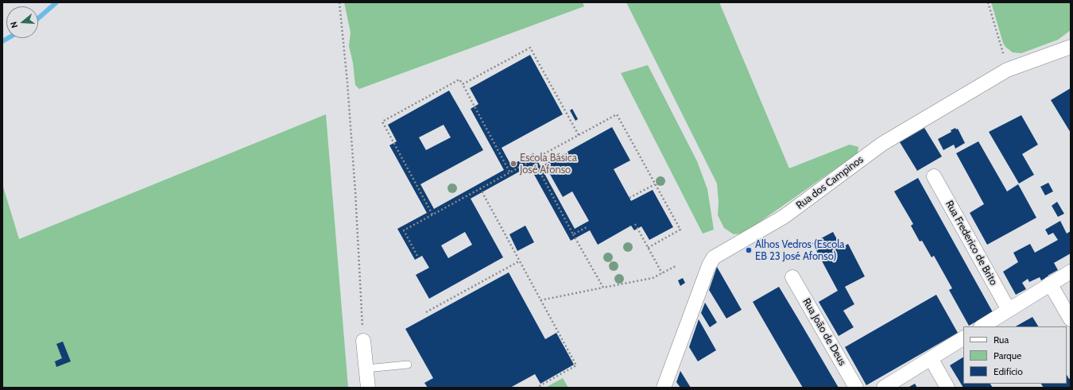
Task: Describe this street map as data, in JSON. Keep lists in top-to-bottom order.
{
  "streets": {
    "street": ["Rua dos Campinos", "Rua Frederico de Brito", "Rua João de Deus"]
  },
  "places": ["Escola Básica José Afonso", "Alhos Vedros (Escola EB 23 José Afonso)"],
  "legend": ["Rua", "Parque", "Edifício"],
  "north": "left"
}
